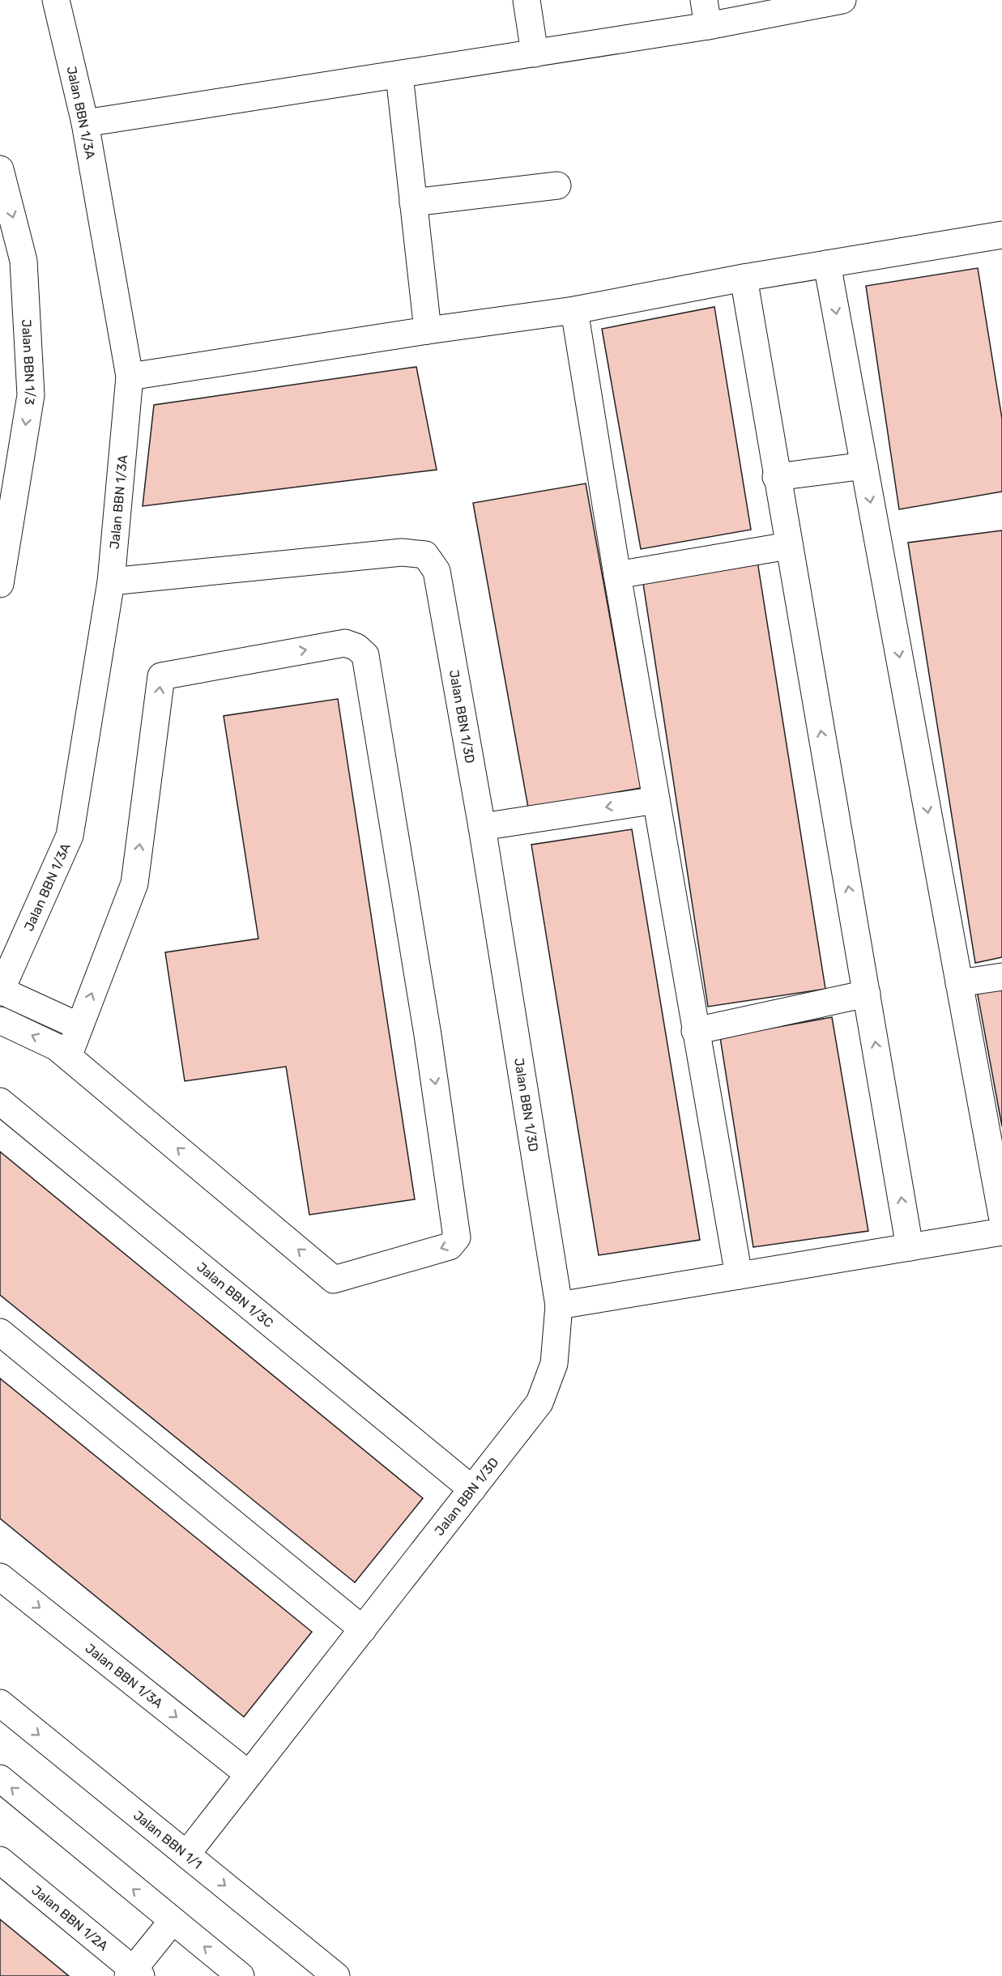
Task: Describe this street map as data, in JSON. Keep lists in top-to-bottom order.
{
  "streets": {
    "street": [
      "Jalan BBN 1/3A",
      "Jalan BBN 1/3",
      "Jalan BBN 1/3D",
      "Jalan BBN 1/3C",
      "Jalan BBN 1/1",
      "Jalan BBN 1/2A"
    ]
  },
  "crossings": [
    ["Jalan BBN 1/3A", "Jalan BBN 1/3D"],
    ["Jalan BBN 1/3D", "Jalan BBN 1/3C"],
    ["Jalan BBN 1/3D", "Jalan BBN 1/1"]
  ],
  "one_way": ["Jalan BBN 1/3"]
}
